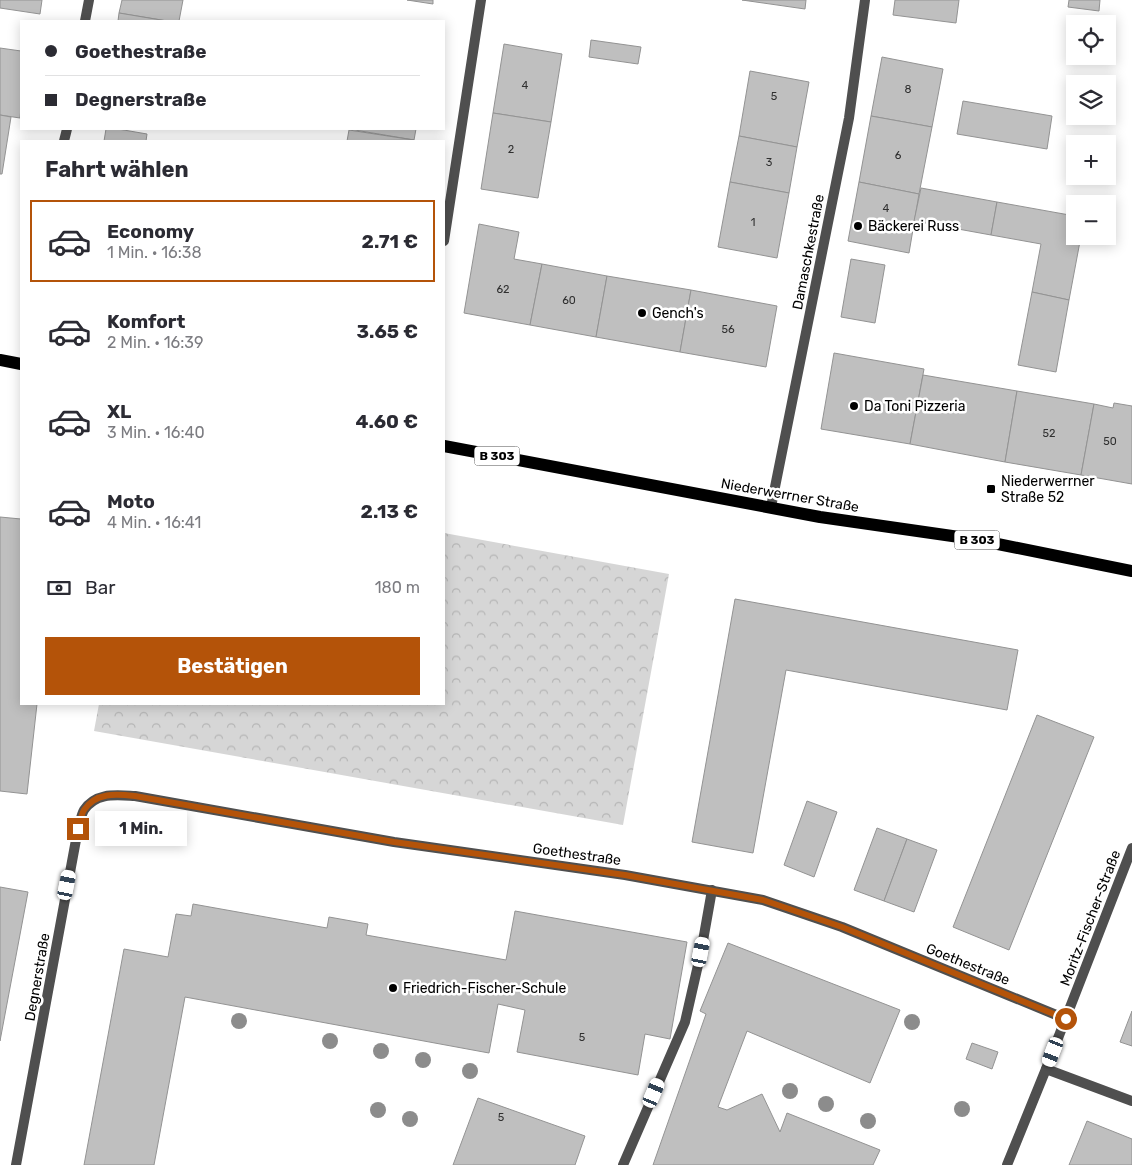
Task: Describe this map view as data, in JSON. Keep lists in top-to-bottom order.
{
  "streets": {
    "main road": ["B 303", "Niederwerrner Straße"],
    "street": [
      "Damaschkestraße",
      "Goethestraße",
      "Moritz-Fischer-Straße",
      "Degnerstraße"
    ]
  },
  "crossings": [
    ["Damaschkestraße", "Niederwerrner Straße"],
    ["Goethestraße", "Moritz-Fischer-Straße"],
    ["Goethestraße", "Degnerstraße"]
  ],
  "places": {
    "other": [
      "Bäckerei Russ",
      "Gench's",
      "Da Toni Pizzeria",
      "Friedrich-Fischer-Schule"
    ],
    "transit": ["Niederwerrner Straße 52"]
  },
  "house_numbers": [
    "4",
    "8",
    "5",
    "2",
    "6",
    "3",
    "4",
    "1",
    "62",
    "60",
    "56",
    "52",
    "50",
    "5",
    "5"
  ],
  "page": {
    "map_buttons": ["+", "−"],
    "banner": ["Goethestraße", "Degnerstraße"],
    "heading": "Fahrt wählen",
    "list": [
      {
        "name": "Economy",
        "note": "1 Min. · 16:38",
        "value": "2.71 €"
      },
      {
        "name": "Komfort",
        "note": "2 Min. · 16:39",
        "value": "3.65 €"
      },
      {
        "name": "XL",
        "note": "3 Min. · 16:40",
        "value": "4.60 €"
      },
      {
        "name": "Moto",
        "note": "4 Min. · 16:41",
        "value": "2.13 €"
      }
    ],
    "pay": ["Bar", "180 m"],
    "buttons": "Bestätigen",
    "bubble": "1 Min."
  }
}
